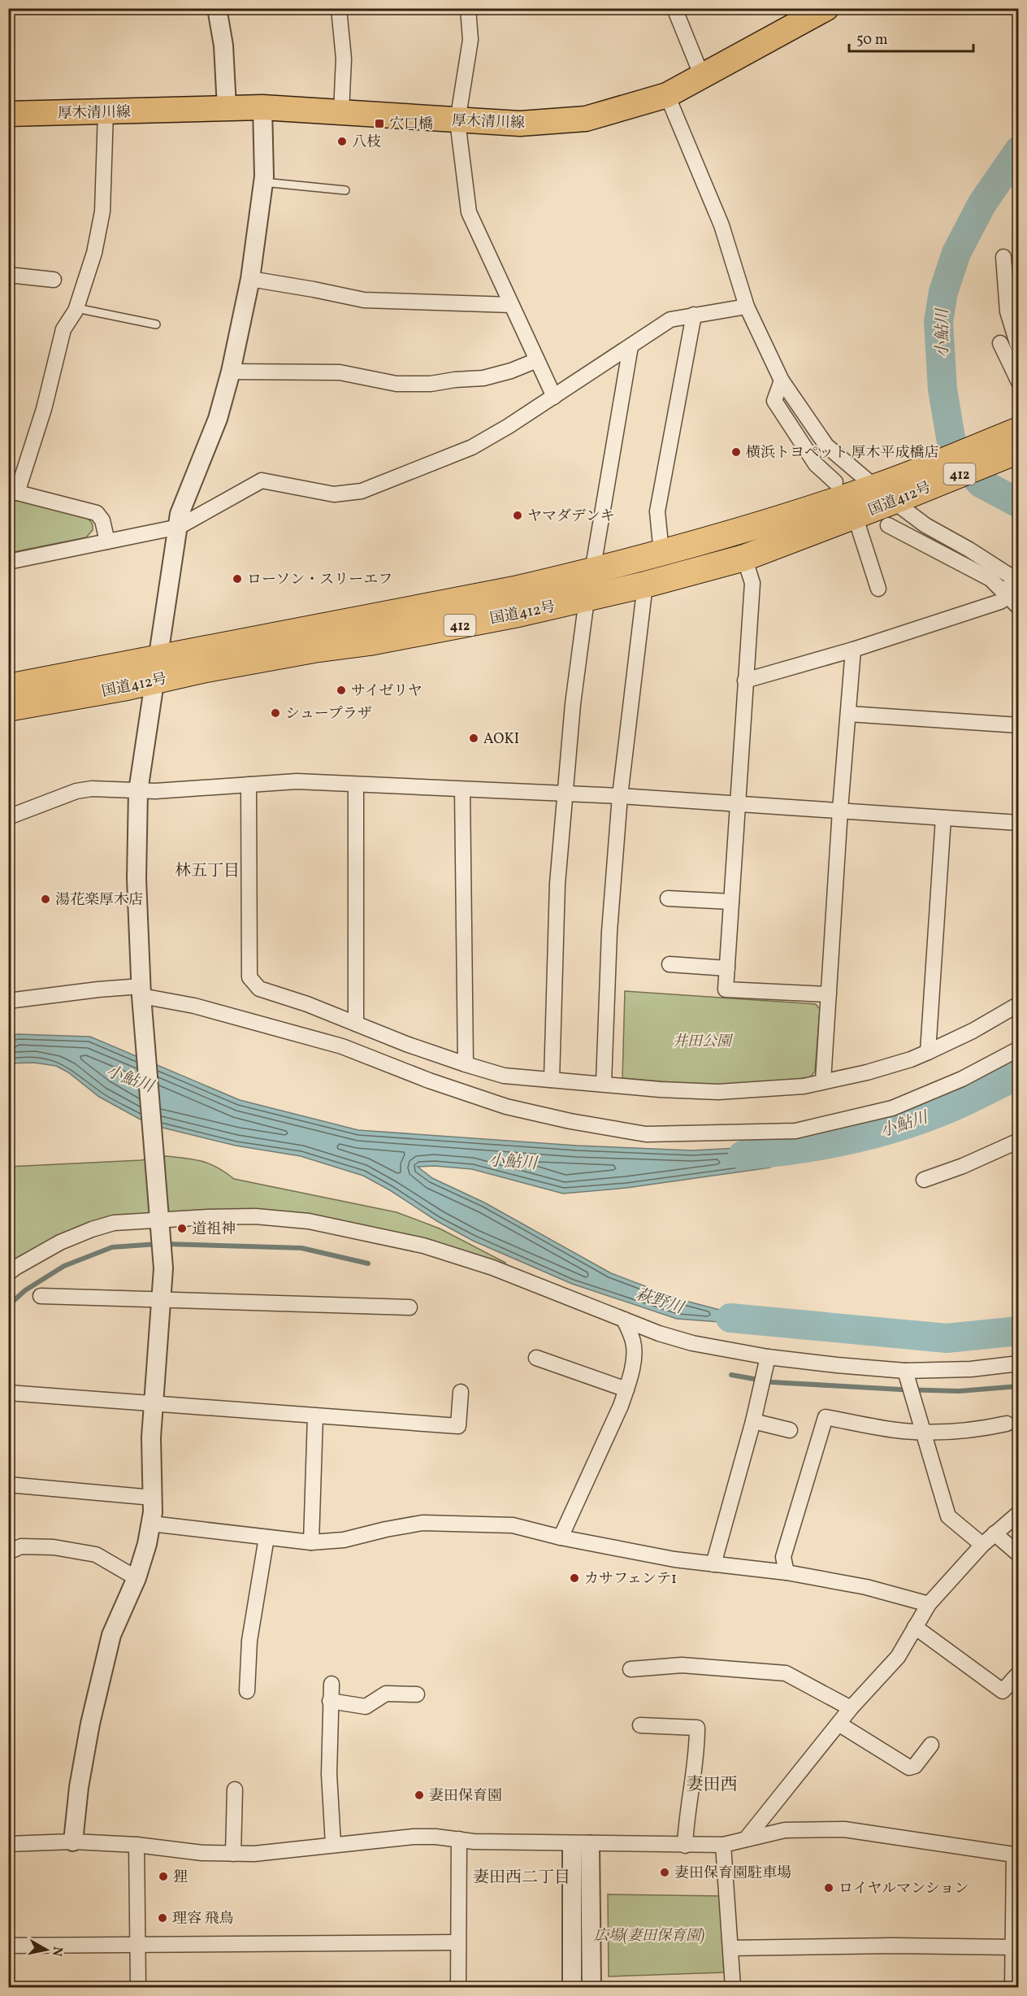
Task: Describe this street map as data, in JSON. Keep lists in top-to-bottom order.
{
  "streets": {
    "highway": ["412", "国道412号"],
    "main road": ["厚木清川線"]
  },
  "districts": ["林五丁目", "妻田西", "妻田西二丁目"],
  "water": ["小鮎川", "萩野川"],
  "parks": ["井田公園", "広場(妻田保育園)"],
  "places": {
    "transit": ["穴口橋"],
    "other": [
      "八枝",
      "横浜トヨペット 厚木平成橋店",
      "ヤマダデンキ",
      "ローソン・スリーエフ",
      "サイゼリヤ",
      "シュープラザ",
      "AOKI",
      "湯花楽厚木店",
      "道祖神",
      "カサフェンテ1",
      "妻田保育園",
      "妻田保育園駐車場",
      "狸",
      "ロイヤルマンション",
      "理容 飛鳥"
    ]
  },
  "scale_bar": "50 m",
  "north": "right"
}
